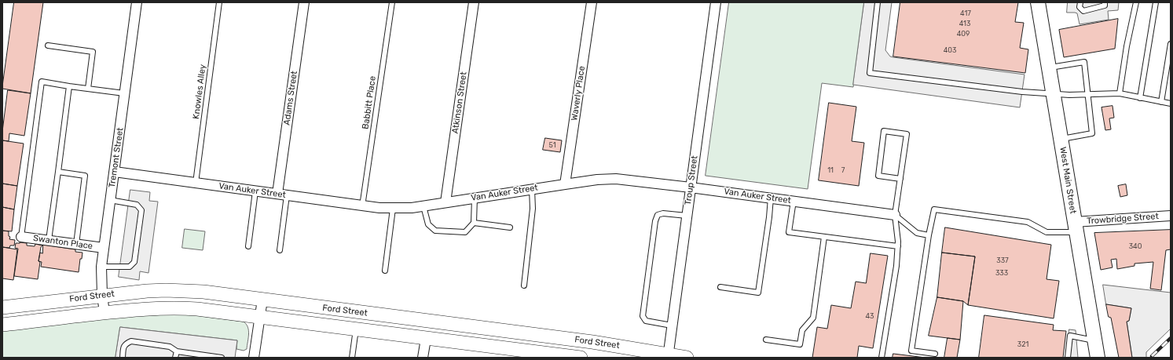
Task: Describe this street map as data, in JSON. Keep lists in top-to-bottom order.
{
  "streets": {
    "main road": ["West Main Street", "Ford Street"],
    "street": [
      "Waverly Place",
      "Adams Street",
      "Atkinson Street",
      "Tremont Street",
      "Troup Street",
      "Van Auker Street",
      "Trowbridge Street",
      "Swanton Place"
    ],
    "lane": ["Knowles Alley", "Babbitt Place"]
  },
  "crossings": [
    ["Knowles Alley", "Van Auker Street"],
    ["Waverly Place", "Van Auker Street"],
    ["Adams Street", "Van Auker Street"],
    ["Babbitt Place", "Van Auker Street"],
    ["Atkinson Street", "Van Auker Street"],
    ["Tremont Street", "Van Auker Street"],
    ["Tremont Street", "Swanton Place"],
    ["Tremont Street", "Ford Street"],
    ["Troup Street", "Van Auker Street"],
    ["Troup Street", "Ford Street"],
    ["West Main Street", "Trowbridge Street"]
  ],
  "house_numbers": [
    "417",
    "413",
    "409",
    "403",
    "51",
    "11",
    "7",
    "340",
    "337",
    "333",
    "43",
    "321"
  ]
}
